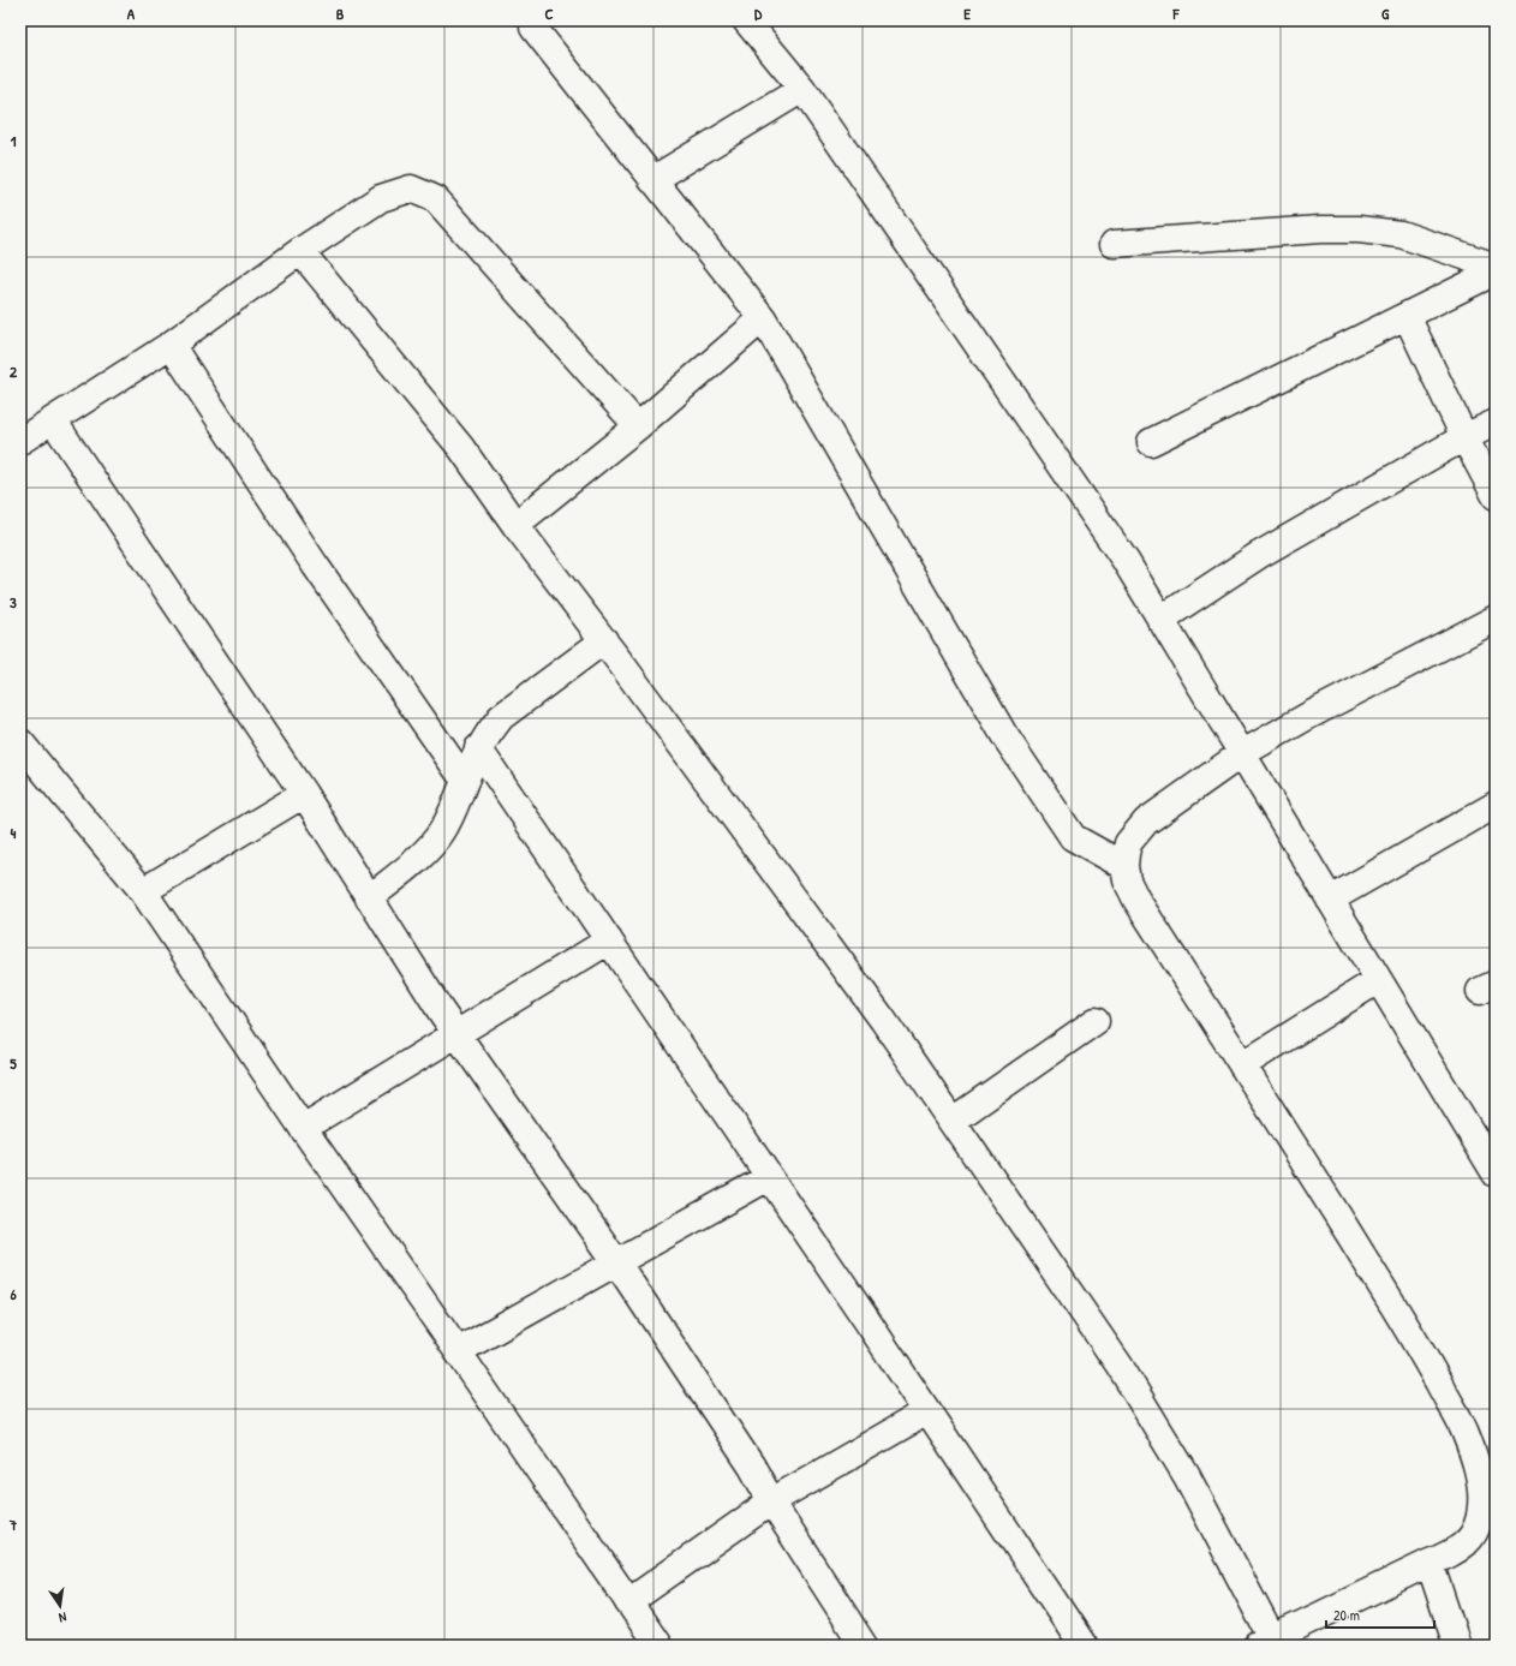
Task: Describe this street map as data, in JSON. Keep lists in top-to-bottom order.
{
  "scale_bar": "20 m",
  "north": "bottom",
  "grid": {
    "columns": [
      "A",
      "B",
      "C",
      "D",
      "E",
      "F",
      "G"
    ],
    "rows": [
      "1",
      "2",
      "3",
      "4",
      "5",
      "6",
      "7"
    ]
  }
}
